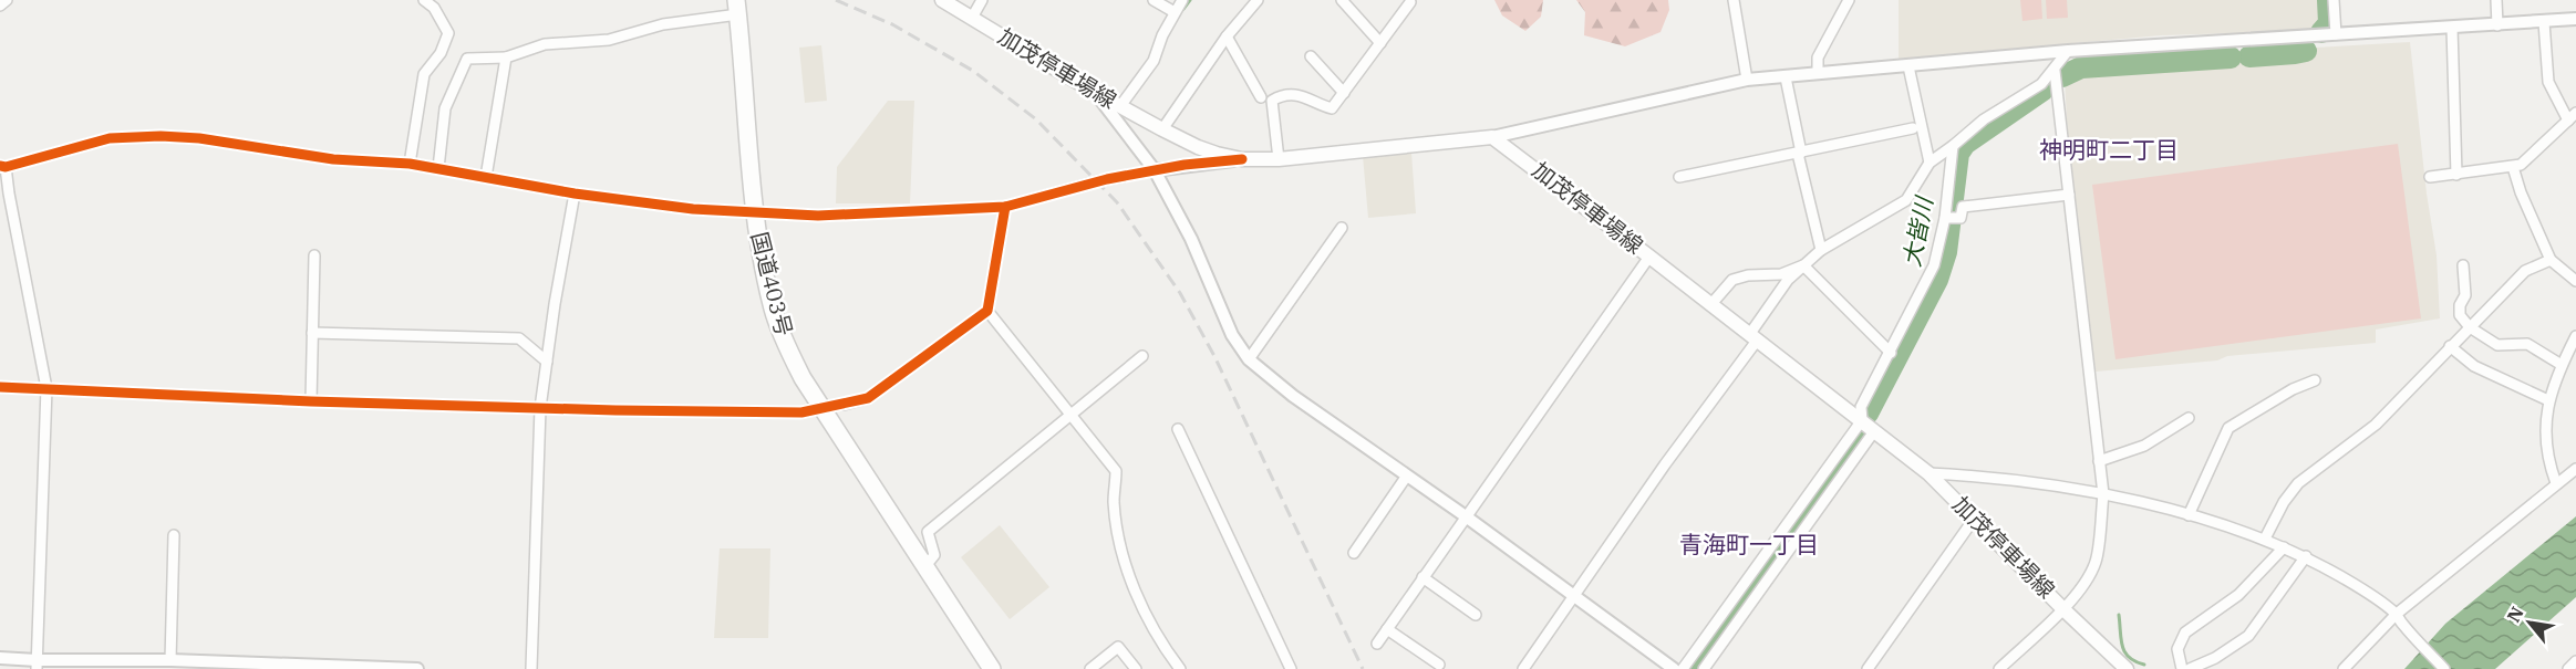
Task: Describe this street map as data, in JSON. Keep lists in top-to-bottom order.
{
  "streets": {
    "highway": ["国道403号"],
    "main road": ["加茂停車場線"]
  },
  "districts": ["神明町二丁目", "青海町一丁目"],
  "water": ["大皆川"],
  "north": "top left"
}
